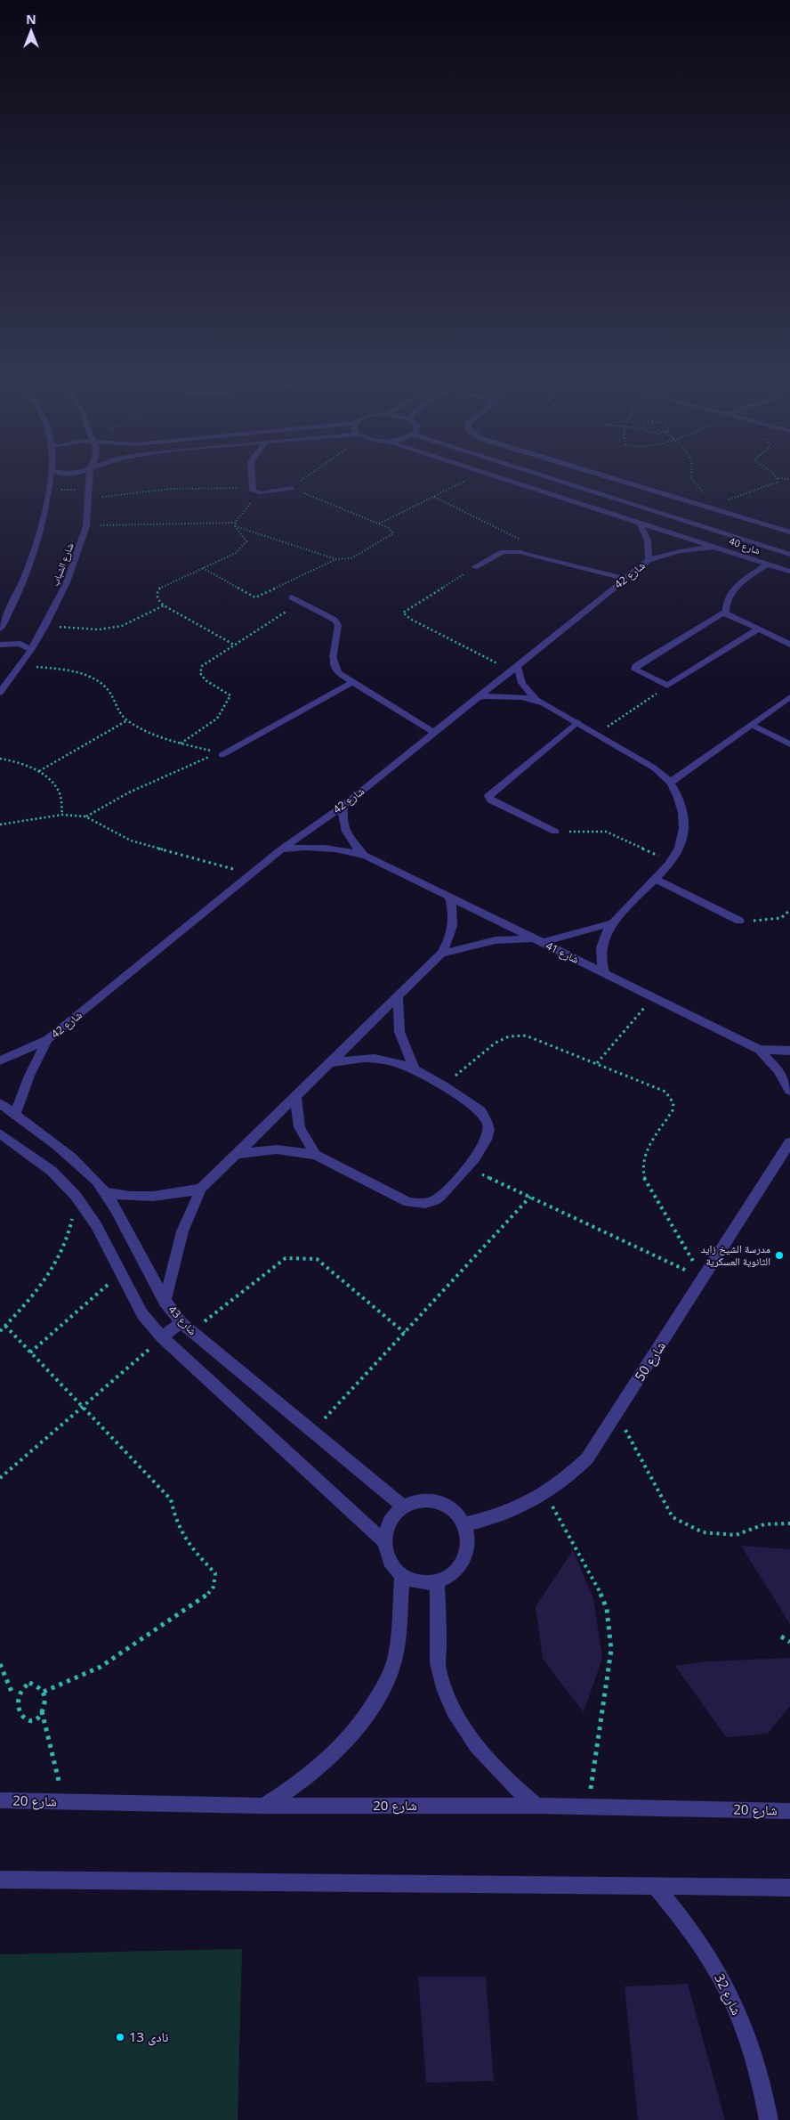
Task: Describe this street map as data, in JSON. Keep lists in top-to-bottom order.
{
  "streets": {
    "street": [
      "شارع 40",
      "شارع الشباب",
      "شارع 42",
      "شارع 41",
      "شارع 43",
      "شارع 50",
      "شارع 20",
      "شارع 32"
    ]
  },
  "crossings": [
    ["شارع 40", "شارع 42"],
    ["شارع 42", "شارع 41"],
    ["شارع 42", "شارع 43"],
    ["شارع 43", "شارع 50"]
  ],
  "places": ["مدرسة الشيخ زايد الثانوية العسكرية", "نادى 13"],
  "north": "top"
}
